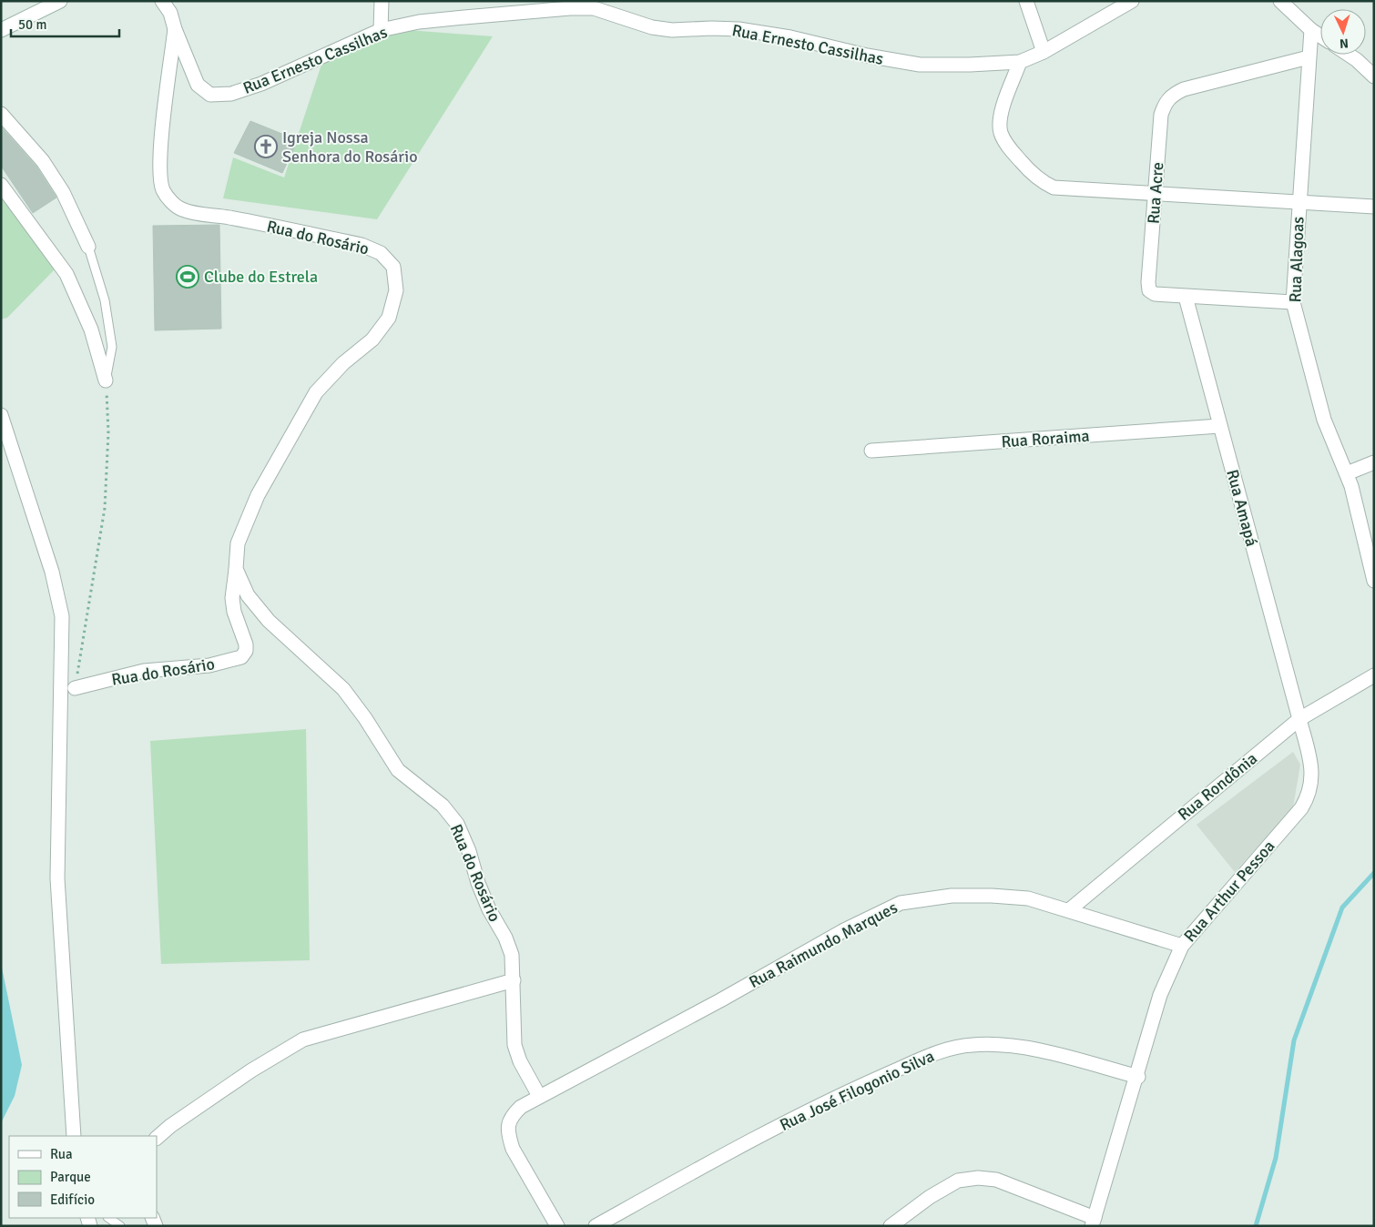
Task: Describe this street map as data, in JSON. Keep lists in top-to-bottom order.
{
  "streets": {
    "street": [
      "Rua Ernesto Cassilhas",
      "Rua Acre",
      "Rua do Rosário",
      "Rua Alagoas",
      "Rua Roraima",
      "Rua Amapá",
      "Rua Rondônia",
      "Rua Arthur Pessoa",
      "Rua Raimundo Marques",
      "Rua José Filogonio Silva"
    ]
  },
  "crossings": [
    ["Rua Ernesto Cassilhas", "Rua do Rosário"],
    ["Rua Acre", "Rua Alagoas"],
    ["Rua Acre", "Rua Amapá"],
    ["Rua do Rosário", "Rua Raimundo Marques"],
    ["Rua Roraima", "Rua Amapá"],
    ["Rua Amapá", "Rua Rondônia"],
    ["Rua Amapá", "Rua Arthur Pessoa"],
    ["Rua Rondônia", "Rua Arthur Pessoa"],
    ["Rua Rondônia", "Rua Raimundo Marques"],
    ["Rua Arthur Pessoa", "Rua Raimundo Marques"],
    ["Rua Arthur Pessoa", "Rua José Filogonio Silva"]
  ],
  "places": {
    "church": ["Igreja Nossa Senhora do Rosário"],
    "sports": ["Clube do Estrela"]
  },
  "legend": ["Rua", "Parque", "Edifício"],
  "scale_bar": "50 m",
  "north": "bottom"
}
